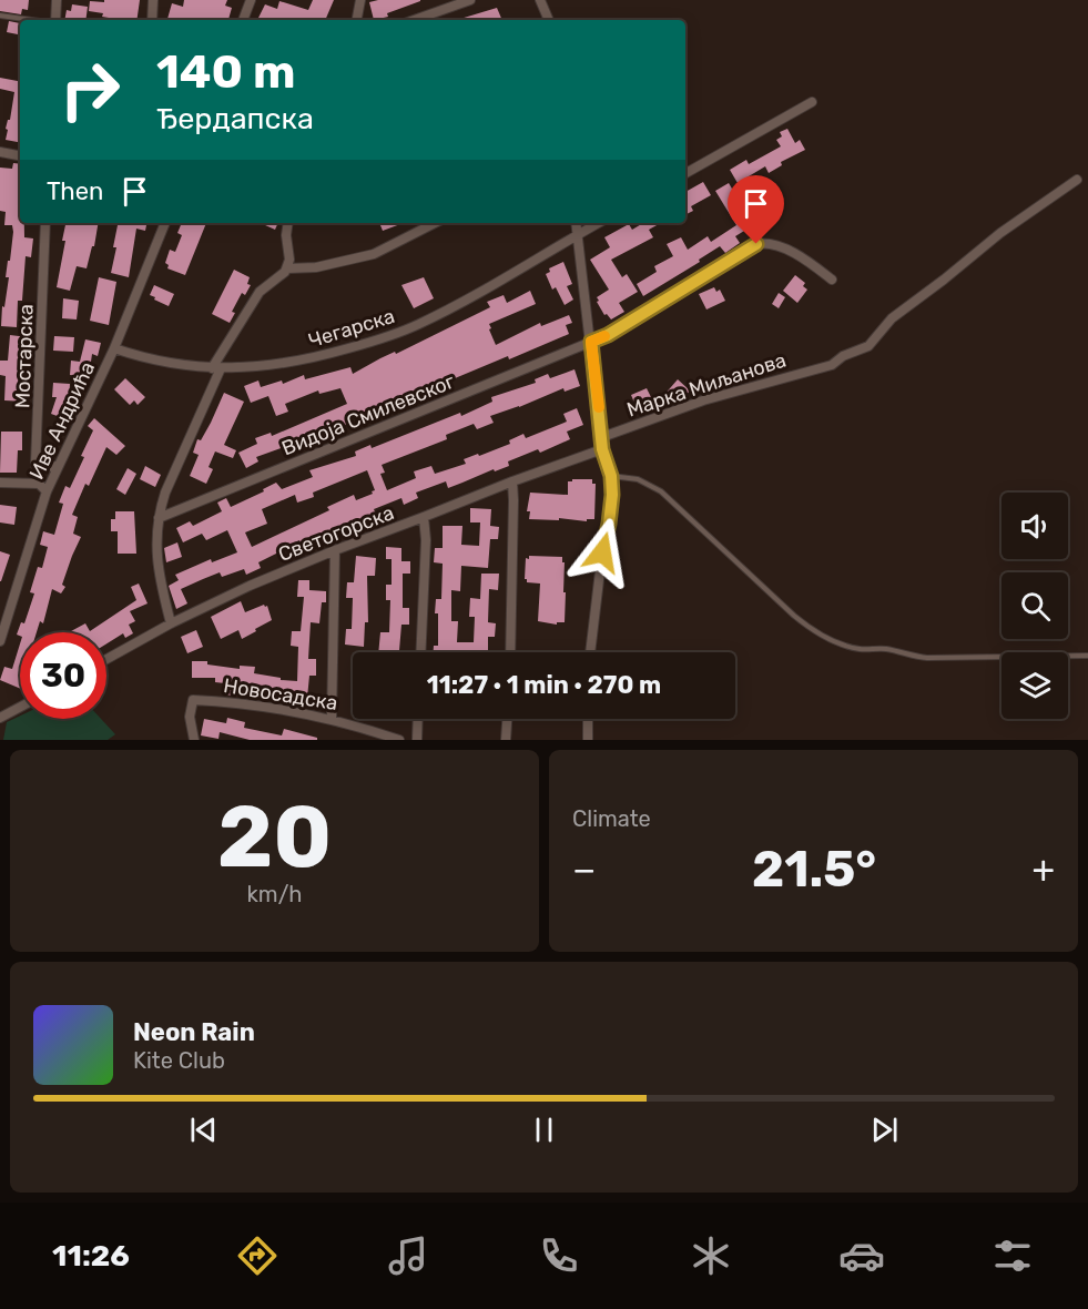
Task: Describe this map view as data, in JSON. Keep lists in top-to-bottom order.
{
  "streets": {
    "street": [
      "Чегарска",
      "Мостарска",
      "Марка Миљанова",
      "Видоја Смилевског",
      "Иве Андрића",
      "Светогорска",
      "Новосадска"
    ]
  },
  "crossings": [
    ["Чегарска", "Иве Андрића"]
  ],
  "page": {
    "turn": ["140 m", "Ђердапска"],
    "then": "Then",
    "limit": "30",
    "trip": "11:27 · 1 min · 270 m",
    "tile": [
      ["20", "km/h"],
      "Climate"
    ],
    "heat": ["−", "21.5°", "+"],
    "song": ["Neon Rain", "Kite Club"],
    "tabs": "11:26"
  }
}
